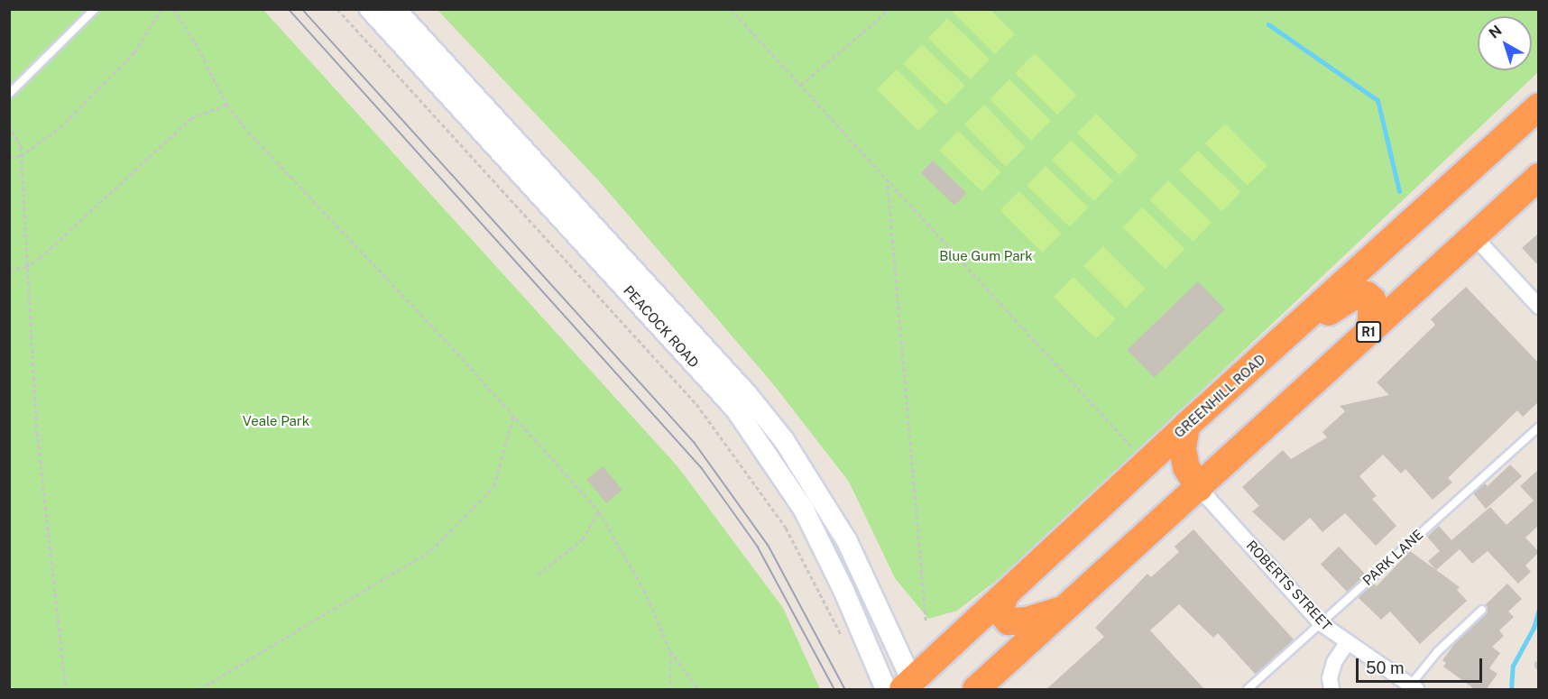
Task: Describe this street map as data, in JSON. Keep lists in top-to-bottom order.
{
  "streets": {
    "highway": ["R1", "GREENHILL ROAD"],
    "main road": ["PEACOCK ROAD"],
    "street": ["ROBERTS STREET"],
    "lane": ["PARK LANE"]
  },
  "crossings": [
    ["PEACOCK ROAD", "GREENHILL ROAD"],
    ["R1", "ROBERTS STREET"],
    ["PARK LANE", "ROBERTS STREET"]
  ],
  "parks": ["Blue Gum Park", "Veale Park"],
  "scale_bar": "50 m",
  "north": "top left"
}
